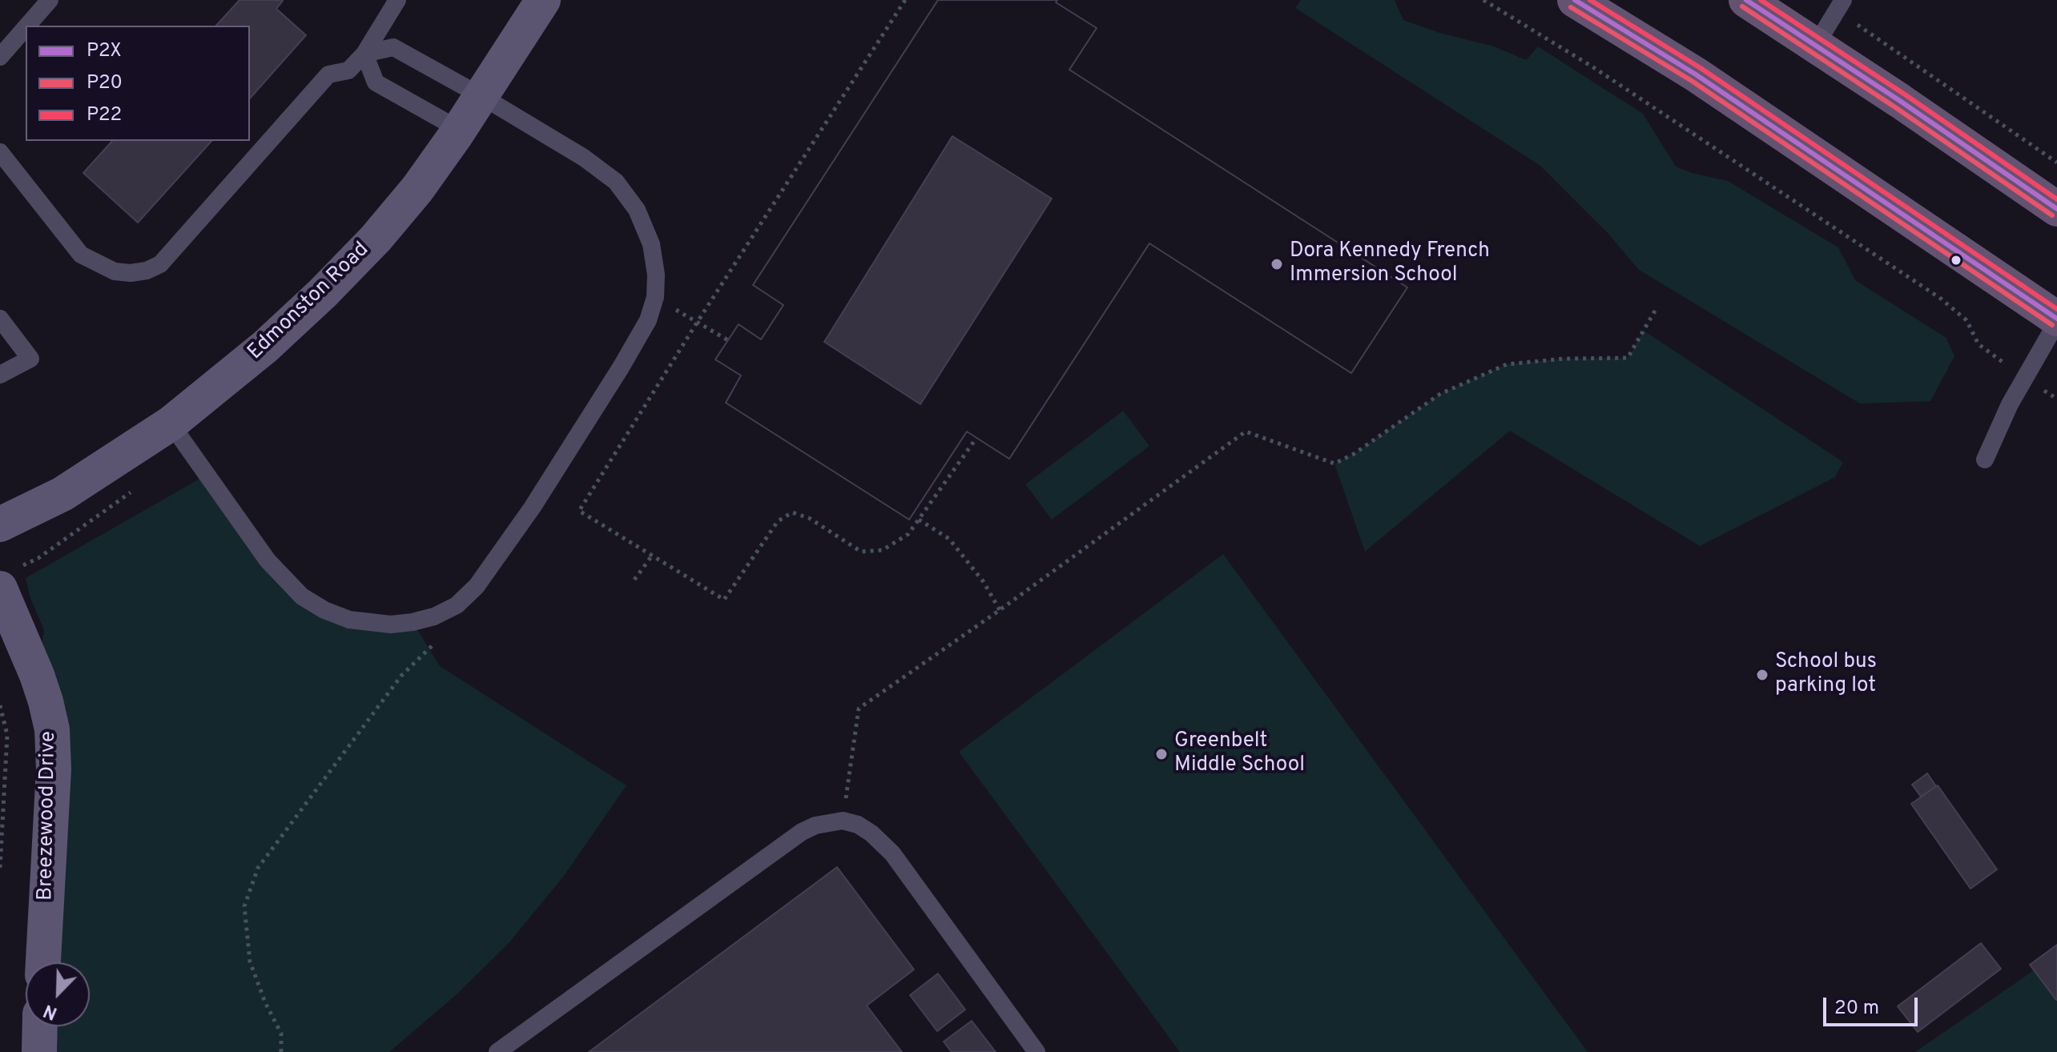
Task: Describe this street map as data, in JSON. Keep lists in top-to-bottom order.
{
  "streets": {
    "street": ["Edmonston Road", "Breezewood Drive"]
  },
  "places": ["Dora Kennedy French Immersion School", "School bus parking lot", "Greenbelt Middle School"],
  "lines": ["transit line P2X", "transit line P22", "transit line P20"],
  "legend": ["P2X", "P20", "P22"],
  "scale_bar": "20 m",
  "north": "bottom left"
}
